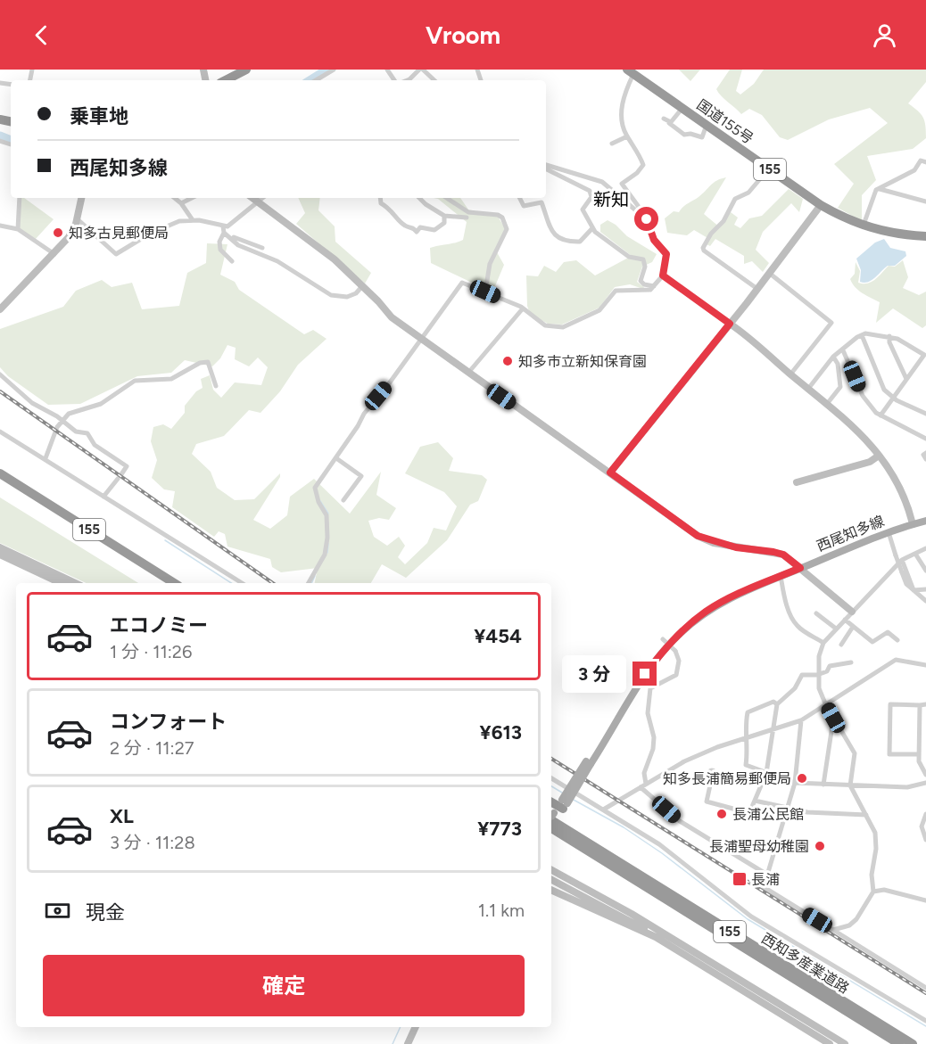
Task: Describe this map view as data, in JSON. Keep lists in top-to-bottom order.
{
  "streets": {
    "highway": ["国道155号", "155", "西知多産業道路"],
    "main road": ["西尾知多線"]
  },
  "crossings": [
    ["西尾知多線", "西知多産業道路"]
  ],
  "districts": ["新知"],
  "places": {
    "other": [
      "知多古見郵便局",
      "知多市立新知保育園",
      "知多長浦簡易郵便局",
      "長浦公民館",
      "長浦聖母幼稚園"
    ],
    "transit": ["長浦"]
  },
  "page": {
    "header": "Vroom",
    "banner": ["乗車地", "西尾知多線"],
    "list": [
      {
        "name": "エコノミー",
        "note": "1 分 · 11:26",
        "value": "¥454"
      },
      {
        "name": "コンフォート",
        "note": "2 分 · 11:27",
        "value": "¥613"
      },
      {
        "name": "XL",
        "note": "3 分 · 11:28",
        "value": "¥773"
      }
    ],
    "bubble": "3 分",
    "pay": ["現金", "1.1 km"],
    "buttons": "確定"
  }
}
